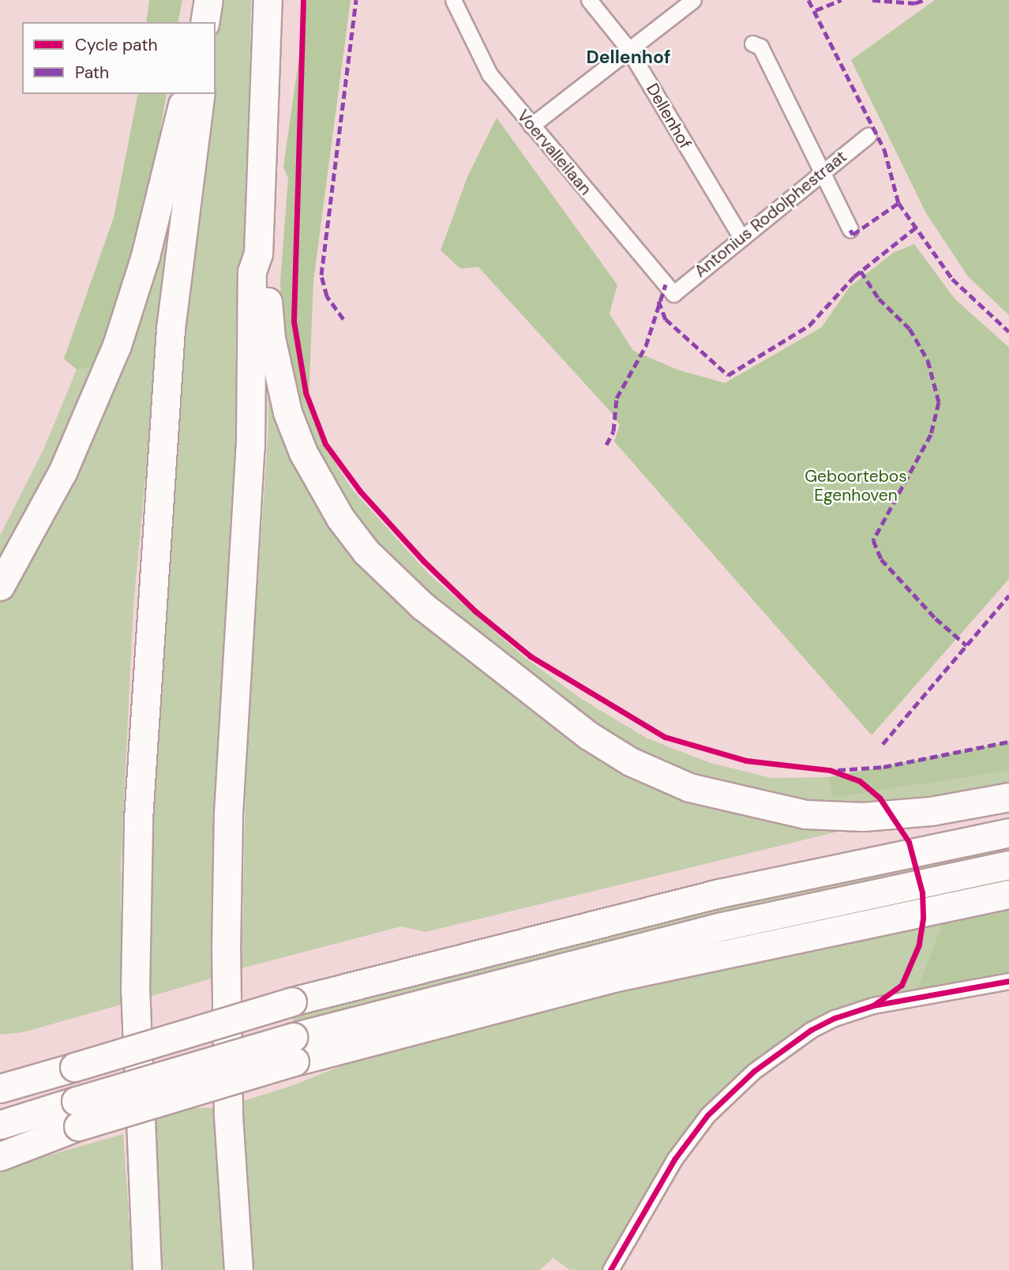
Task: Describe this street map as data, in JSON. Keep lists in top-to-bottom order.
{
  "streets": {
    "street": ["Dellenhof", "Voervalleilaan", "Antonius Rodolphestraat"]
  },
  "crossings": [
    ["Dellenhof", "Antonius Rodolphestraat"],
    ["Voervalleilaan", "Antonius Rodolphestraat"]
  ],
  "districts": ["Dellenhof"],
  "parks": ["Geboortebos Egenhoven"],
  "legend": ["Cycle path", "Path"]
}
